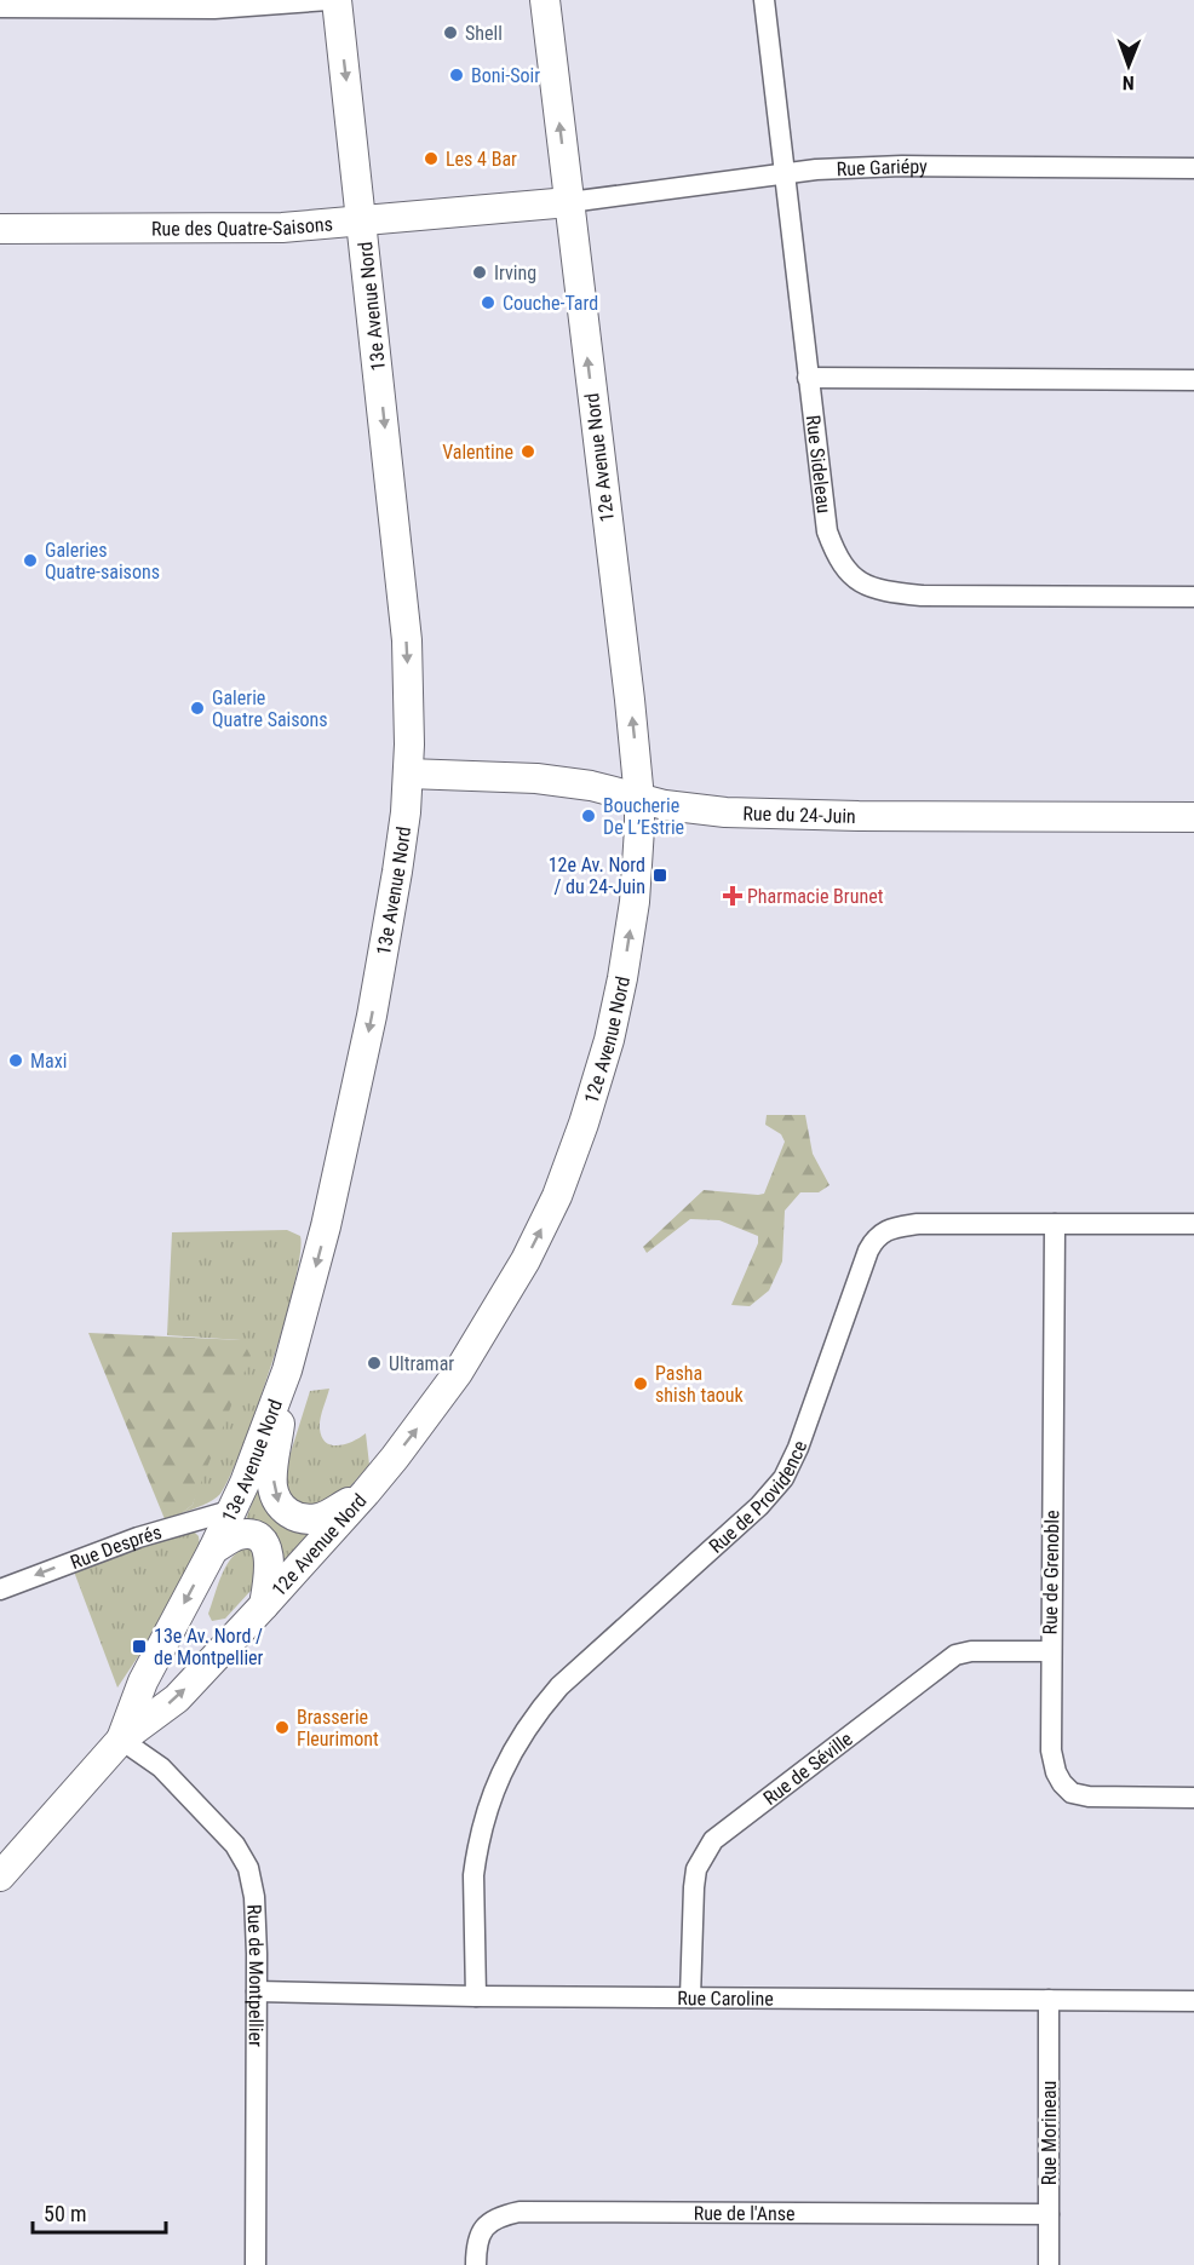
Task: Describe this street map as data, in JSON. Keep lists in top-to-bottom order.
{
  "streets": {
    "main road": [
      "Rue des Quatre-Saisons",
      "13e Avenue Nord",
      "12e Avenue Nord",
      "Rue du 24-Juin"
    ],
    "street": [
      "Rue Gariépy",
      "Rue Sideleau",
      "Rue de Providence",
      "Rue Després",
      "Rue de Grenoble",
      "Rue de Séville",
      "Rue de Montpellier",
      "Rue Caroline",
      "Rue Morineau",
      "Rue de l'Anse"
    ]
  },
  "crossings": [
    ["Rue Gariépy", "Rue des Quatre-Saisons"],
    ["Rue Gariépy", "12e Avenue Nord"],
    ["Rue Gariépy", "Rue Sideleau"],
    ["Rue des Quatre-Saisons", "13e Avenue Nord"],
    ["Rue des Quatre-Saisons", "12e Avenue Nord"],
    ["13e Avenue Nord", "12e Avenue Nord"],
    ["13e Avenue Nord", "Rue du 24-Juin"],
    ["13e Avenue Nord", "Rue Després"],
    ["13e Avenue Nord", "Rue de Montpellier"],
    ["12e Avenue Nord", "Rue du 24-Juin"],
    ["12e Avenue Nord", "Rue de Montpellier"],
    ["Rue de Providence", "Rue de Grenoble"],
    ["Rue de Providence", "Rue Caroline"],
    ["Rue de Grenoble", "Rue de Séville"],
    ["Rue de Séville", "Rue Caroline"],
    ["Rue de Montpellier", "Rue Caroline"],
    ["Rue Caroline", "Rue Morineau"],
    ["Rue Morineau", "Rue de l'Anse"]
  ],
  "one_way": ["13e Avenue Nord", "12e Avenue Nord", "Rue Després"],
  "places": {
    "other": [
      "Shell",
      "Boni-Soir",
      "Les 4 Bar",
      "Irving",
      "Couche-Tard",
      "Valentine",
      "Galeries Quatre-saisons",
      "Galerie Quatre Saisons",
      "Boucherie De L’Estrie",
      "Maxi",
      "Ultramar",
      "Pasha shish taouk",
      "Brasserie Fleurimont"
    ],
    "transit": ["12e Av. Nord / du 24-Juin", "13e Av. Nord / de Montpellier"],
    "health": ["Pharmacie Brunet"]
  },
  "scale_bar": "50 m",
  "north": "bottom"
}
